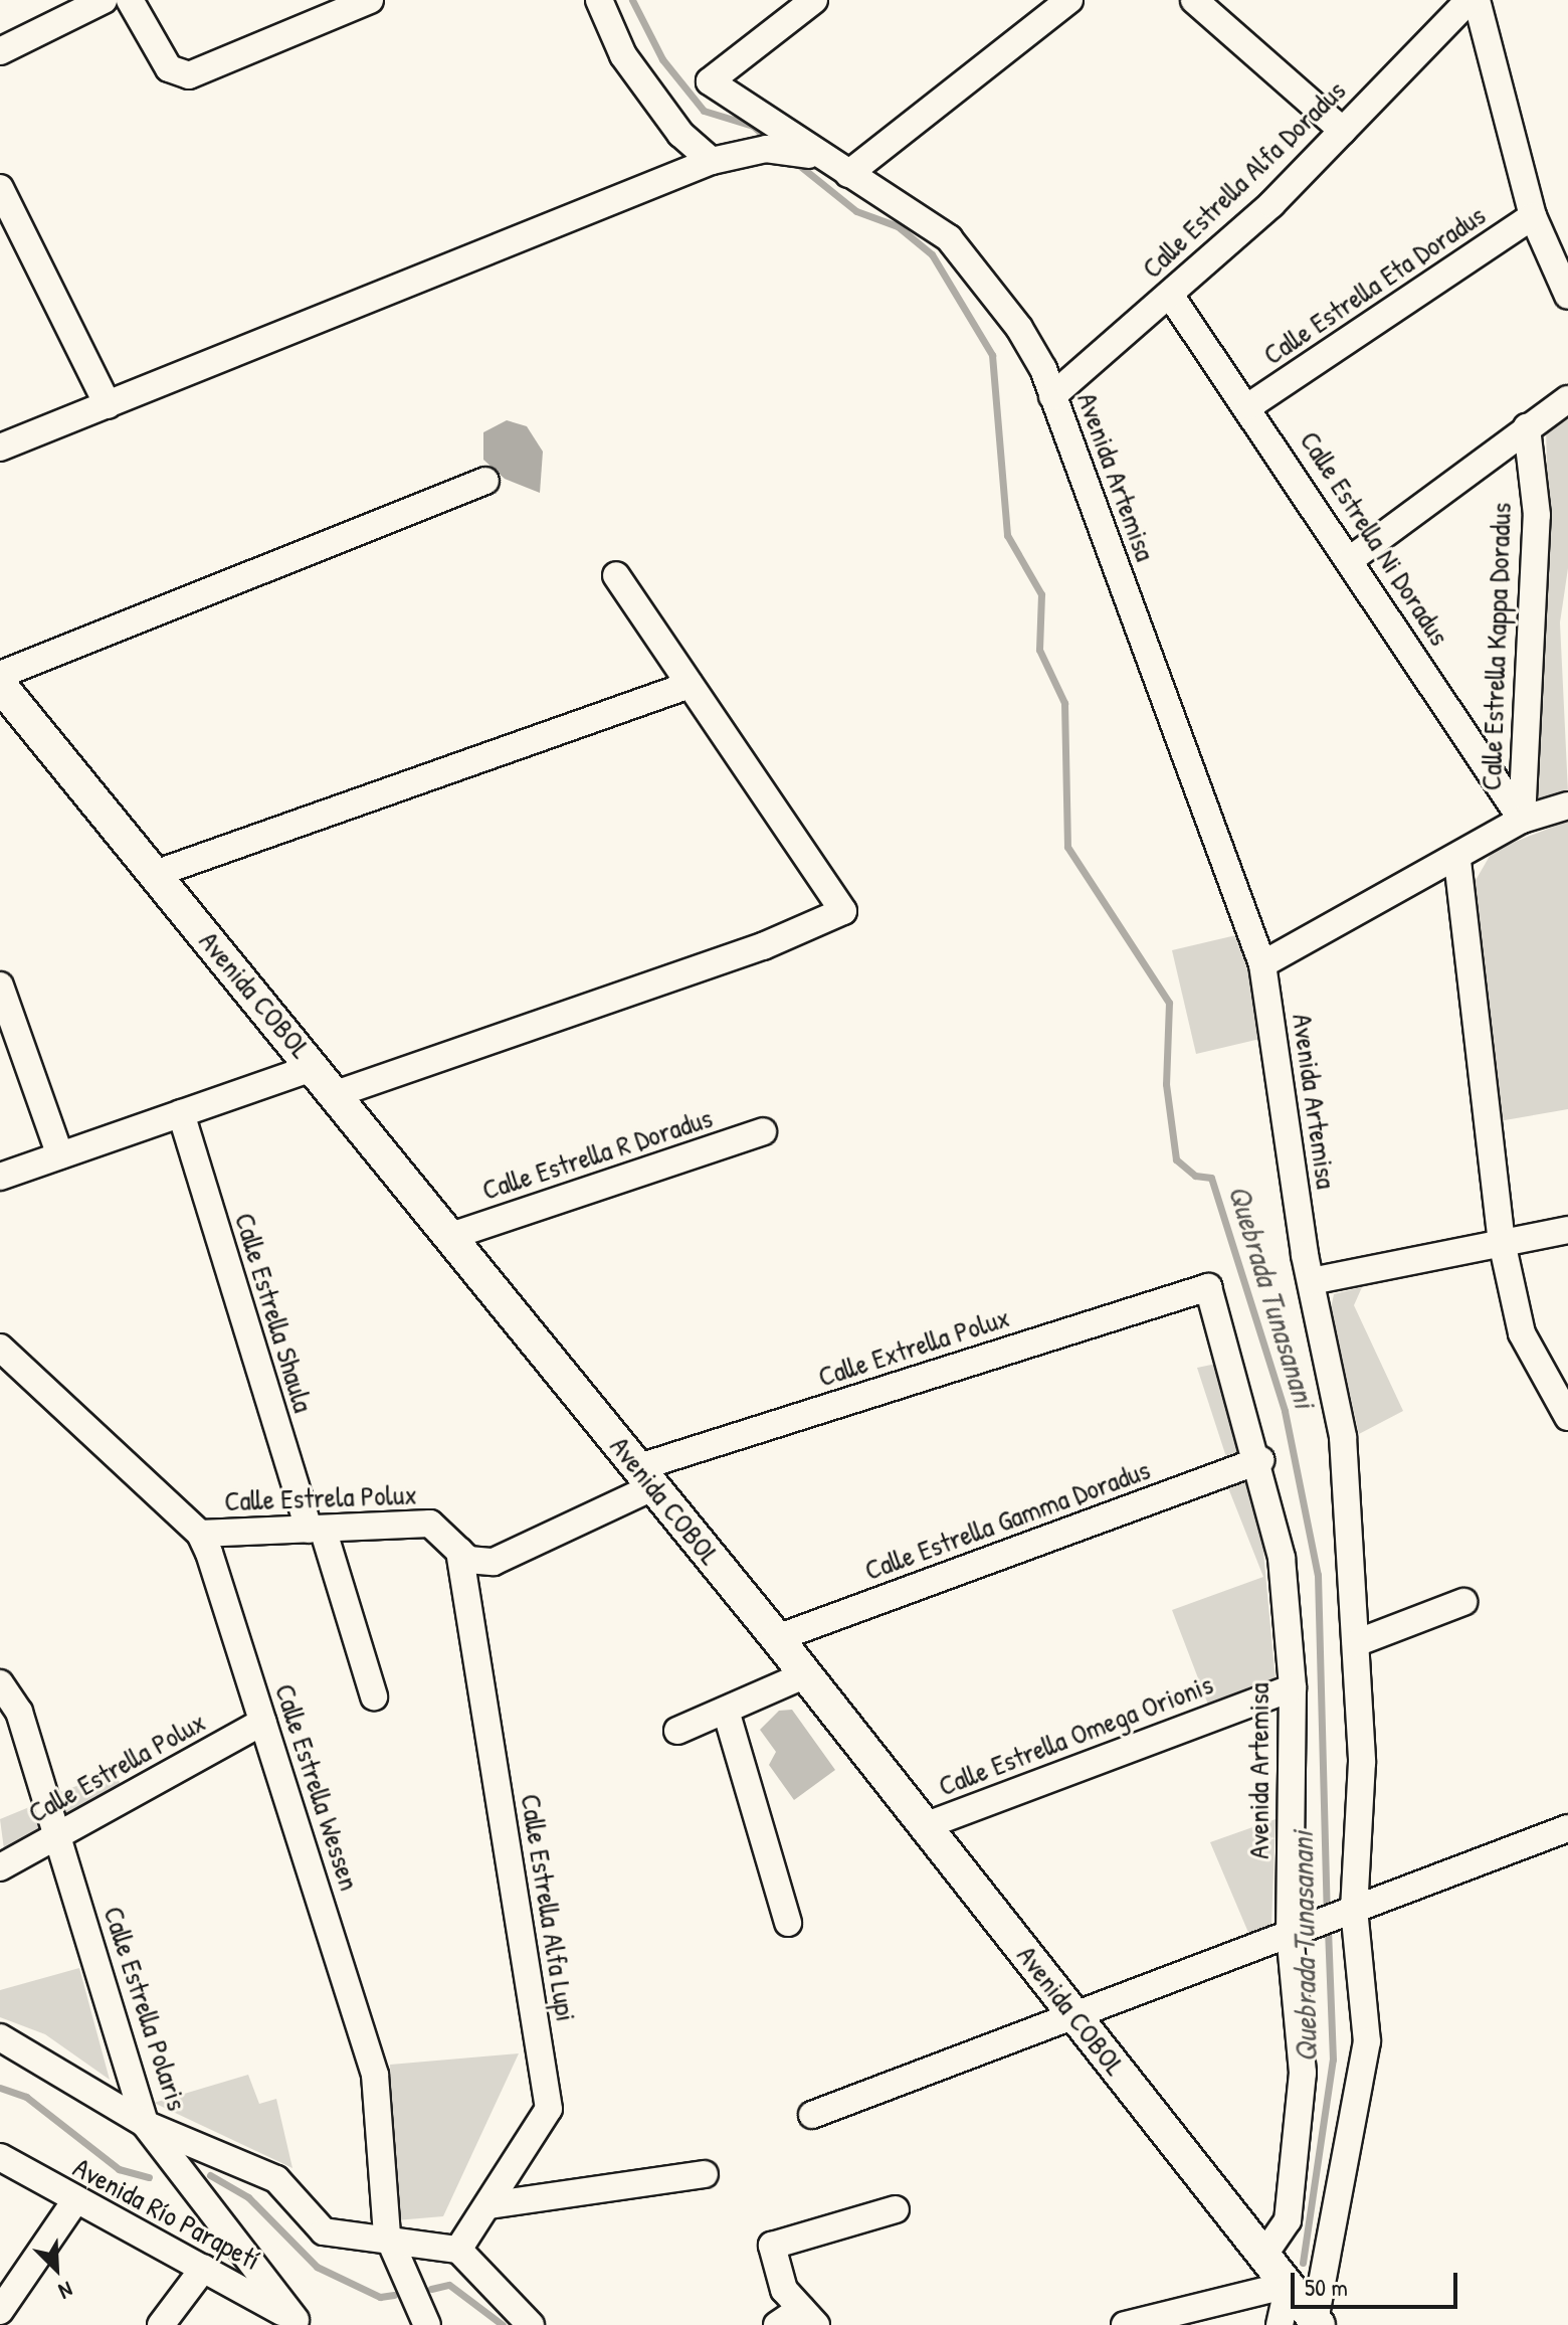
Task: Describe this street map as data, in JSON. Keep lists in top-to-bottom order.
{
  "streets": {
    "main road": ["Avenida COBOL"],
    "street": [
      "Calle Estrella Alfa Doradus",
      "Calle Estrella Eta Doradus",
      "Avenida Artemisa",
      "Calle Estrella Ni Doradus",
      "Calle Estrella Kappa Doradus",
      "Calle Estrella R Doradus",
      "Calle Estrella Shaula",
      "Calle Extrella Polux",
      "Calle Estrela Polux",
      "Calle Estrella Gamma Doradus",
      "Calle Estrella Omega Orionis",
      "Calle Estrella Polux",
      "Calle Estrella Wessen",
      "Calle Estrella Alfa Lupi",
      "Calle Estrella Polaris",
      "Avenida Río Parapetí"
    ]
  },
  "crossings": [
    ["Calle Estrella Alfa Doradus", "Avenida Artemisa"],
    ["Calle Estrella Alfa Doradus", "Calle Estrella Ni Doradus"],
    ["Calle Estrella Eta Doradus", "Calle Estrella Ni Doradus"],
    ["Avenida Artemisa", "Avenida COBOL"],
    ["Avenida Artemisa", "Calle Extrella Polux"],
    ["Avenida Artemisa", "Calle Estrella Gamma Doradus"],
    ["Avenida Artemisa", "Calle Estrella Omega Orionis"],
    ["Calle Estrella Ni Doradus", "Calle Estrella Kappa Doradus"],
    ["Avenida COBOL", "Calle Estrella R Doradus"],
    ["Avenida COBOL", "Calle Extrella Polux"],
    ["Avenida COBOL", "Calle Estrela Polux"],
    ["Avenida COBOL", "Calle Estrella Gamma Doradus"],
    ["Avenida COBOL", "Calle Estrella Omega Orionis"],
    ["Calle Estrella Shaula", "Calle Estrela Polux"],
    ["Calle Extrella Polux", "Calle Estrela Polux"],
    ["Calle Estrela Polux", "Calle Estrella Wessen"],
    ["Calle Estrela Polux", "Calle Estrella Alfa Lupi"],
    ["Calle Estrella Polux", "Calle Estrella Wessen"],
    ["Calle Estrella Polux", "Calle Estrella Polaris"],
    ["Calle Estrella Polaris", "Avenida Río Parapetí"]
  ],
  "water": ["Quebrada Tunasanani"],
  "scale_bar": "50 m",
  "north": "bottom right"
}
